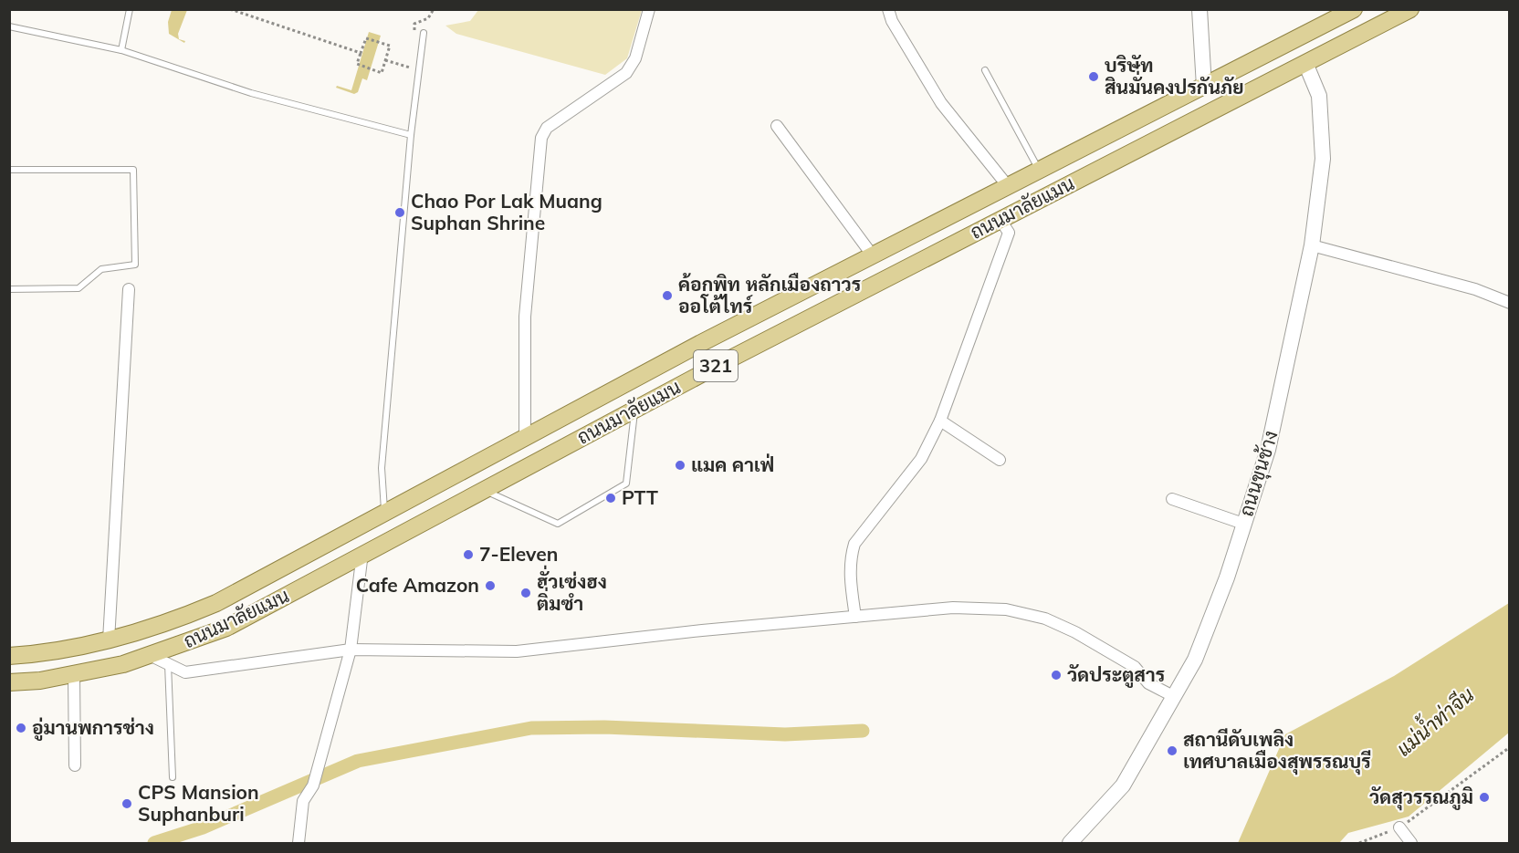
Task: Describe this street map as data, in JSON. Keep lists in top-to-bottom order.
{
  "streets": {
    "main road": ["ถนนมาลัยแมน", "321", "ถนนขุนช้าง"]
  },
  "crossings": [
    ["ถนนมาลัยแมน", "ถนนขุนช้าง"]
  ],
  "water": ["แม่น้ำท่าจีน"],
  "places": [
    "บริษัท สินมั่นคงปรกันภัย",
    "Chao Por Lak Muang Suphan Shrine",
    "ค้อกพิท หลักเมืองถาวร ออโต้ไทร์",
    "แมค คาเฟ่",
    "PTT",
    "7-Eleven",
    "Cafe Amazon",
    "ฮั่วเซ่งฮง ติ่มซำ",
    "วัดประตูสาร",
    "อู่มานพการช่าง",
    "สถานีดับเพลิง เทศบาลเมืองสุพรรณบุรี",
    "วัดสุวรรณภูมิ",
    "CPS Mansion Suphanburi"
  ]
}
